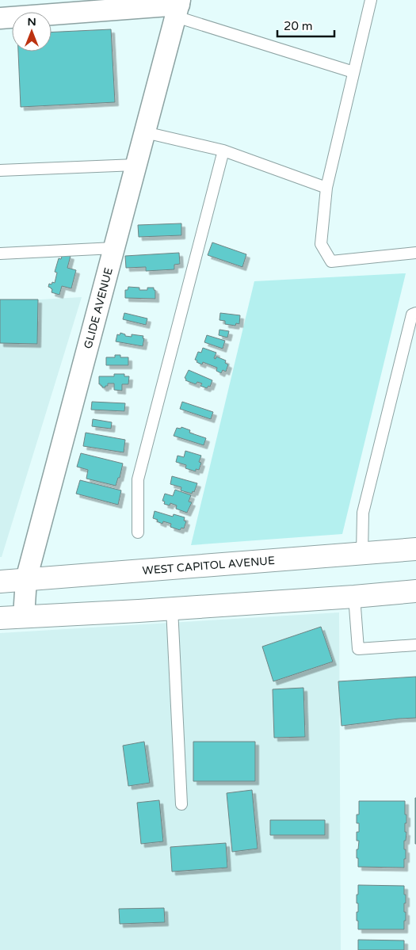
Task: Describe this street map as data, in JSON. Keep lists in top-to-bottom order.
{
  "streets": {
    "main road": ["WEST CAPITOL AVENUE"],
    "street": ["GLIDE AVENUE"]
  },
  "crossings": [
    ["GLIDE AVENUE", "WEST CAPITOL AVENUE"]
  ],
  "scale_bar": "20 m",
  "north": "top"
}
